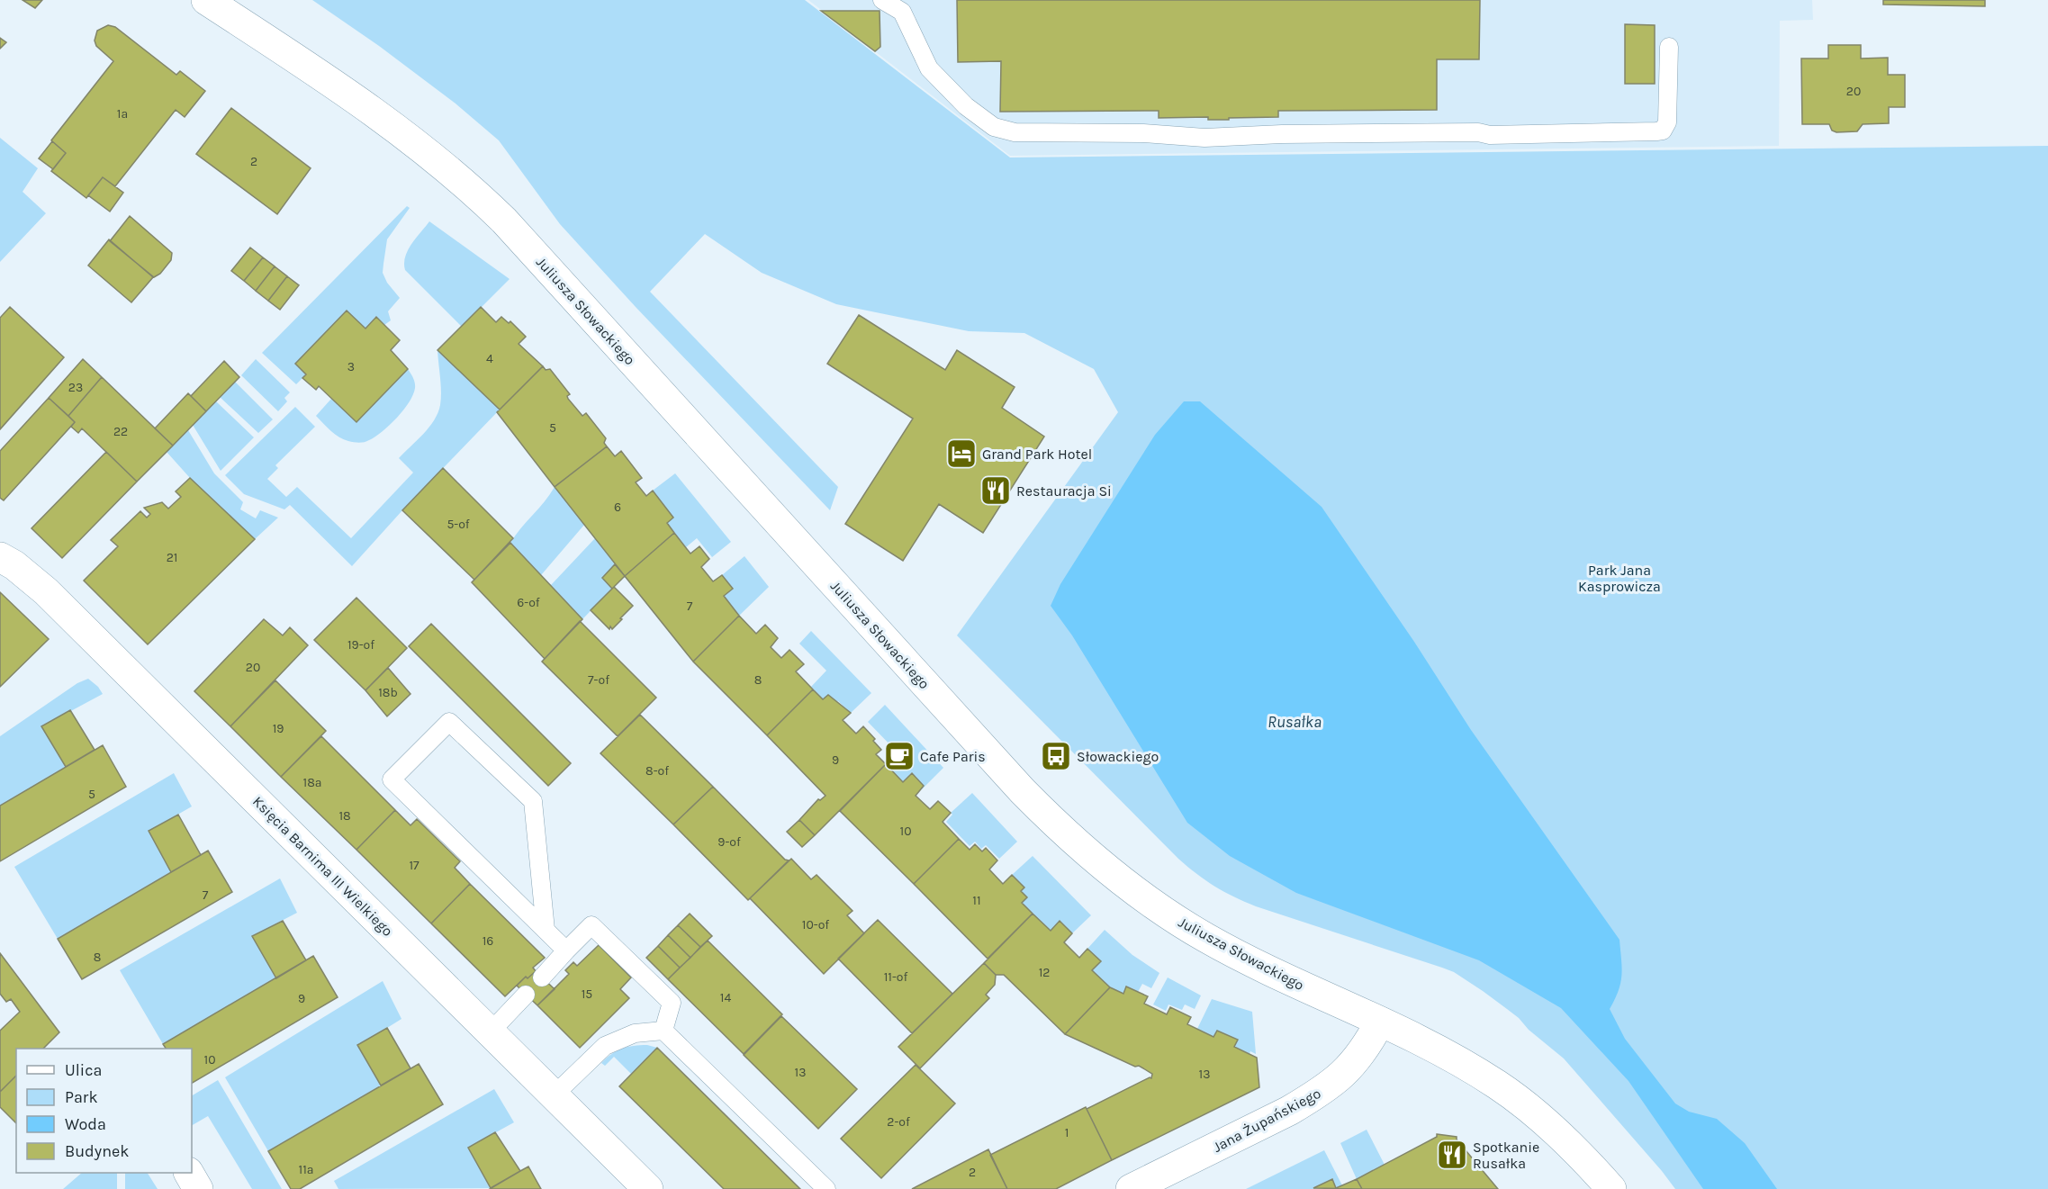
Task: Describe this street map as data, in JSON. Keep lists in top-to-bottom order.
{
  "streets": {
    "street": ["Juliusza Słowackiego", "Księcia Barnima III Wielkiego", "Jana Żupańskiego"]
  },
  "crossings": [
    ["Juliusza Słowackiego", "Jana Żupańskiego"]
  ],
  "water": ["Rusałka"],
  "parks": ["Park Jana Kasprowicza"],
  "places": {
    "hotel": ["Grand Park Hotel"],
    "restaurant": ["Restauracja Si", "Spotkanie Rusałka"],
    "cafe": ["Cafe Paris"],
    "bus stop": ["Słowackiego"]
  },
  "house_numbers": [
    "20",
    "1a",
    "2",
    "4",
    "3",
    "23",
    "5",
    "22",
    "6",
    "5-of",
    "21",
    "6-of",
    "7",
    "19-of",
    "20",
    "7-of",
    "8",
    "18b",
    "19",
    "9",
    "8-of",
    "18a",
    "5",
    "18",
    "10",
    "9-of",
    "17",
    "7",
    "11",
    "10-of",
    "16",
    "8",
    "12",
    "11-of",
    "15",
    "14",
    "9",
    "10",
    "13",
    "13",
    "2-of",
    "1",
    "11a",
    "2"
  ],
  "legend": [
    "Ulica",
    "Park",
    "Woda",
    "Budynek"
  ]
}
